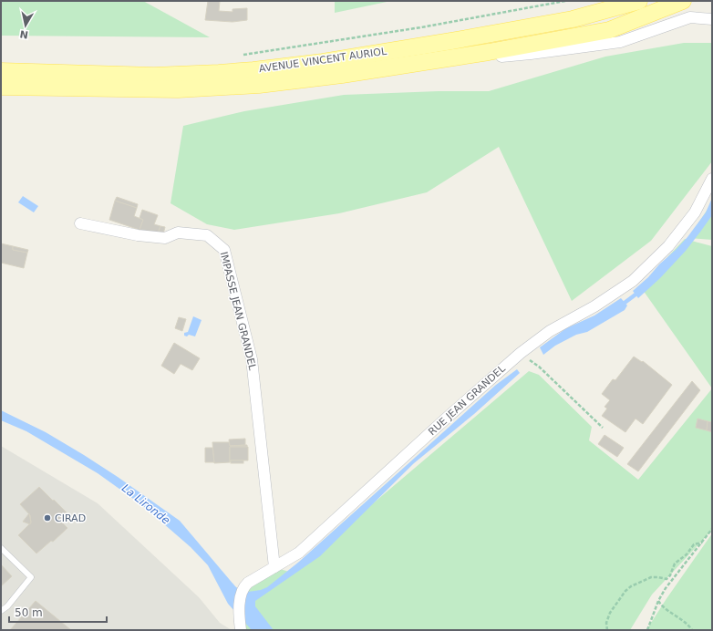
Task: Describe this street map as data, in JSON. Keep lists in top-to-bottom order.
{
  "streets": {
    "main road": ["AVENUE VINCENT AURIOL"],
    "street": ["IMPASSE JEAN GRANDEL", "RUE JEAN GRANDEL"]
  },
  "crossings": [
    ["IMPASSE JEAN GRANDEL", "RUE JEAN GRANDEL"]
  ],
  "water": ["La Lironde"],
  "places": ["CIRAD"],
  "scale_bar": "50 m",
  "north": "bottom"
}
